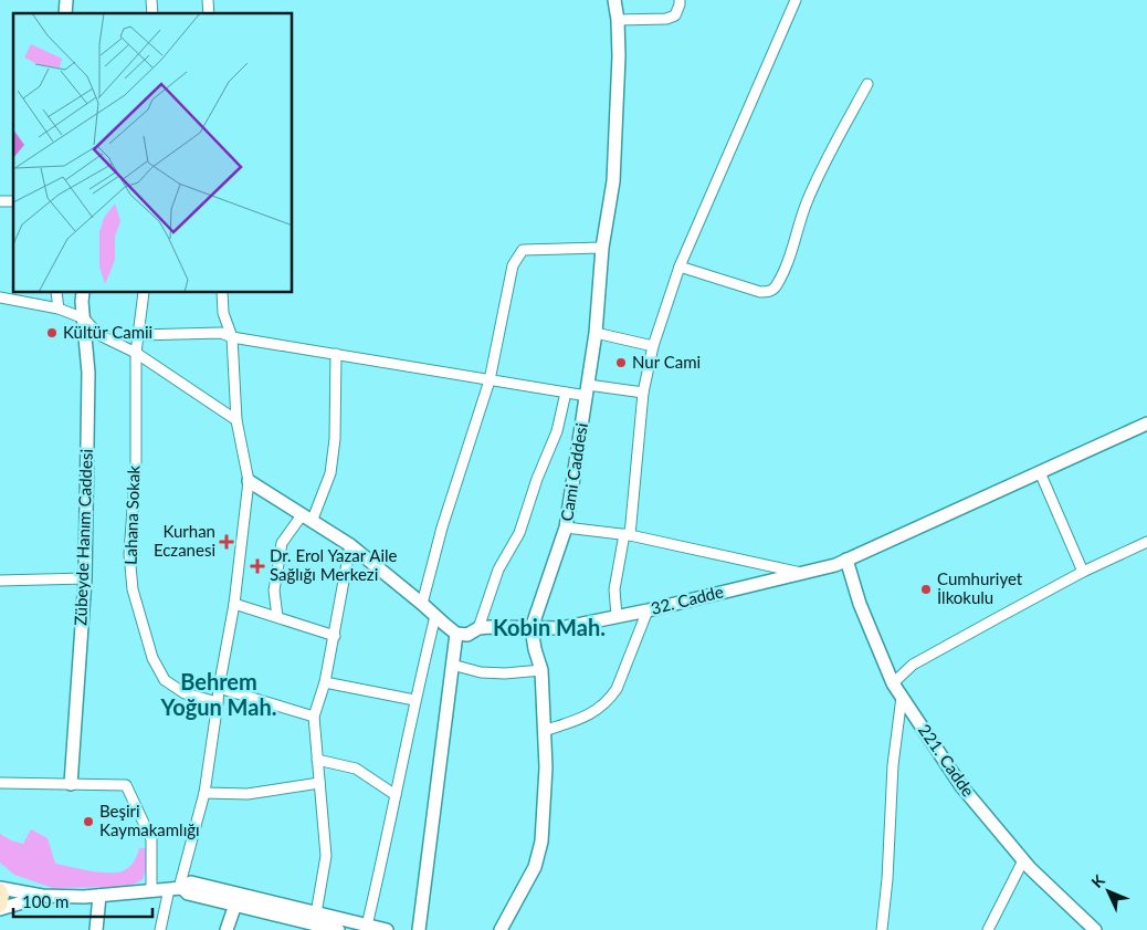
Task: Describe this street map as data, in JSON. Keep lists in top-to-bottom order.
{
  "streets": {
    "street": [
      "Cami Caddesi",
      "Lahana Sokak",
      "Zübeyde Hanım Caddesi",
      "32. Cadde",
      "221. Cadde"
    ]
  },
  "crossings": [
    ["Cami Caddesi", "32. Cadde"],
    ["32. Cadde", "221. Cadde"]
  ],
  "districts": ["Kobin Mah.", "Behrem Yoğun Mah."],
  "places": {
    "other": [
      "Kültür Camii",
      "Nur Cami",
      "Cumhuriyet İlkokulu",
      "Beşiri Kaymakamlığı"
    ],
    "health": ["Kurhan Eczanesi", "Dr. Erol Yazar Aile Sağlığı Merkezi"]
  },
  "scale_bar": "100 m",
  "north": "top left"
}
